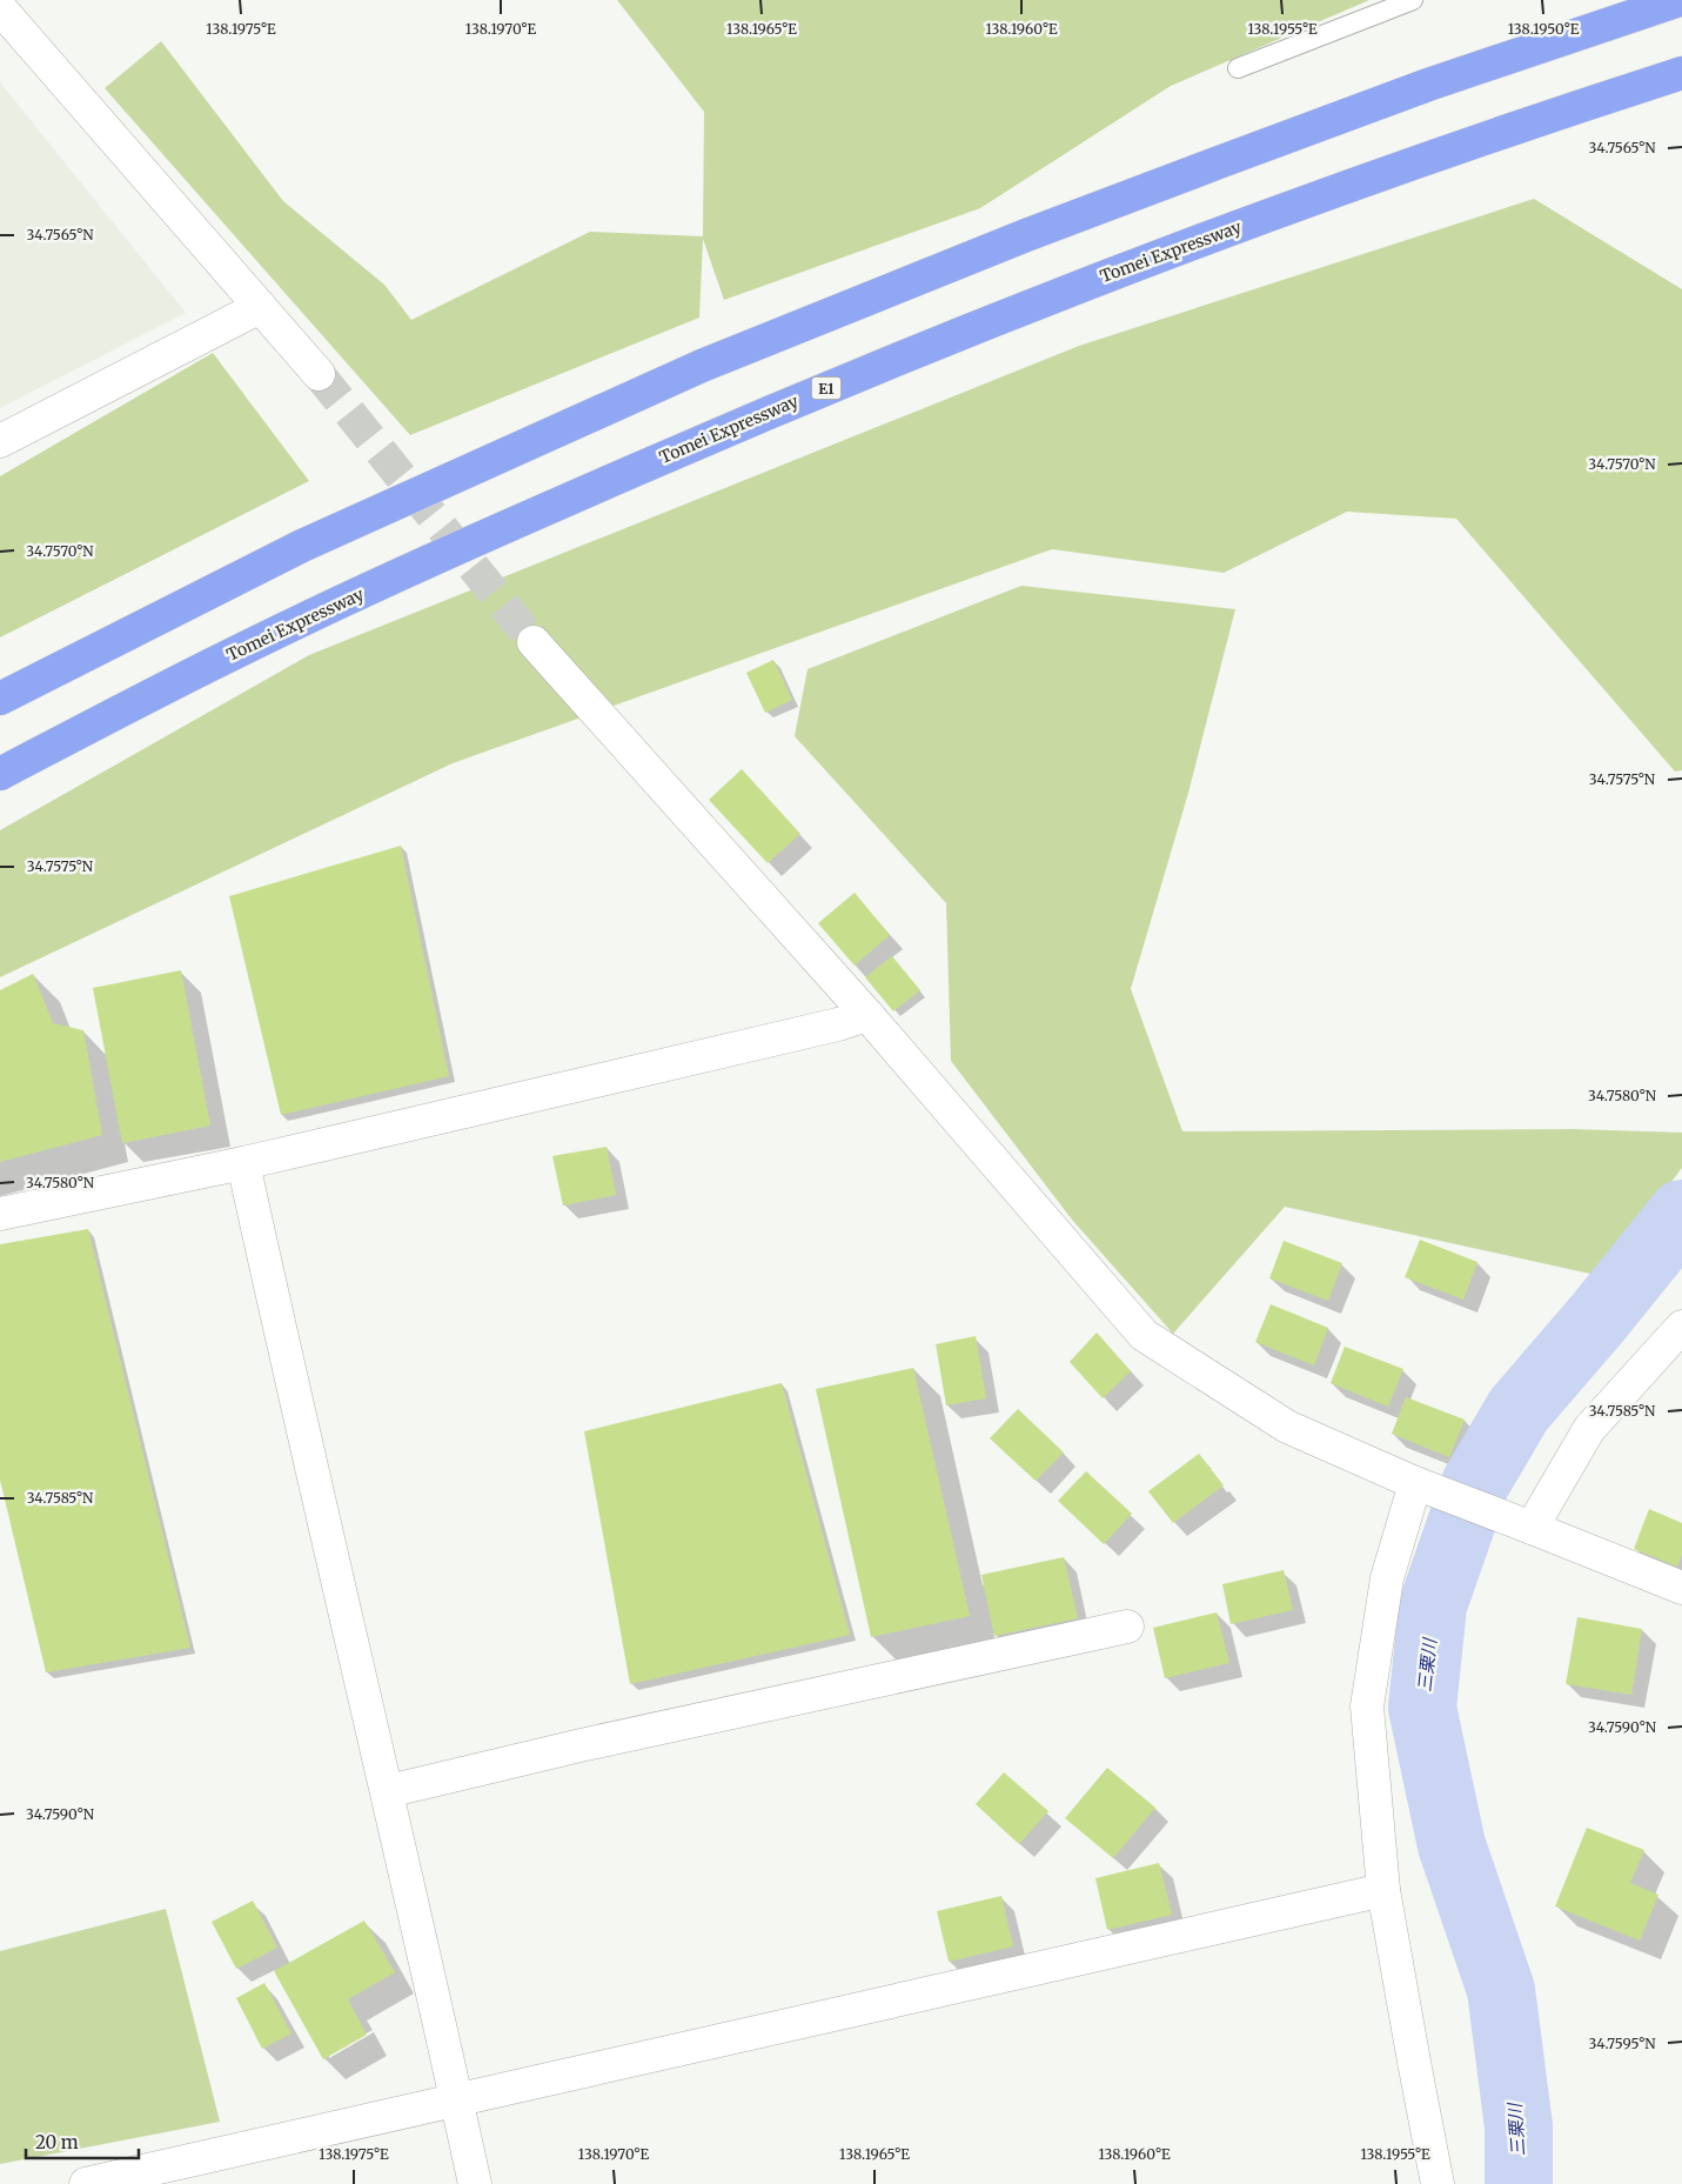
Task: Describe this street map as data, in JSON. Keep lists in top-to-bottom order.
{
  "streets": {
    "highway": ["Tomei Expressway", "E1"]
  },
  "water": ["三栗川"],
  "scale_bar": "20 m",
  "coordinates": [
    "138.1975°E",
    "138.1970°E",
    "138.1965°E",
    "138.1960°E",
    "138.1955°E",
    "138.1950°E",
    "34.7565°N",
    "34.7570°N",
    "34.7575°N",
    "34.7580°N",
    "34.7585°N",
    "34.7590°N",
    "34.7595°N"
  ]
}
